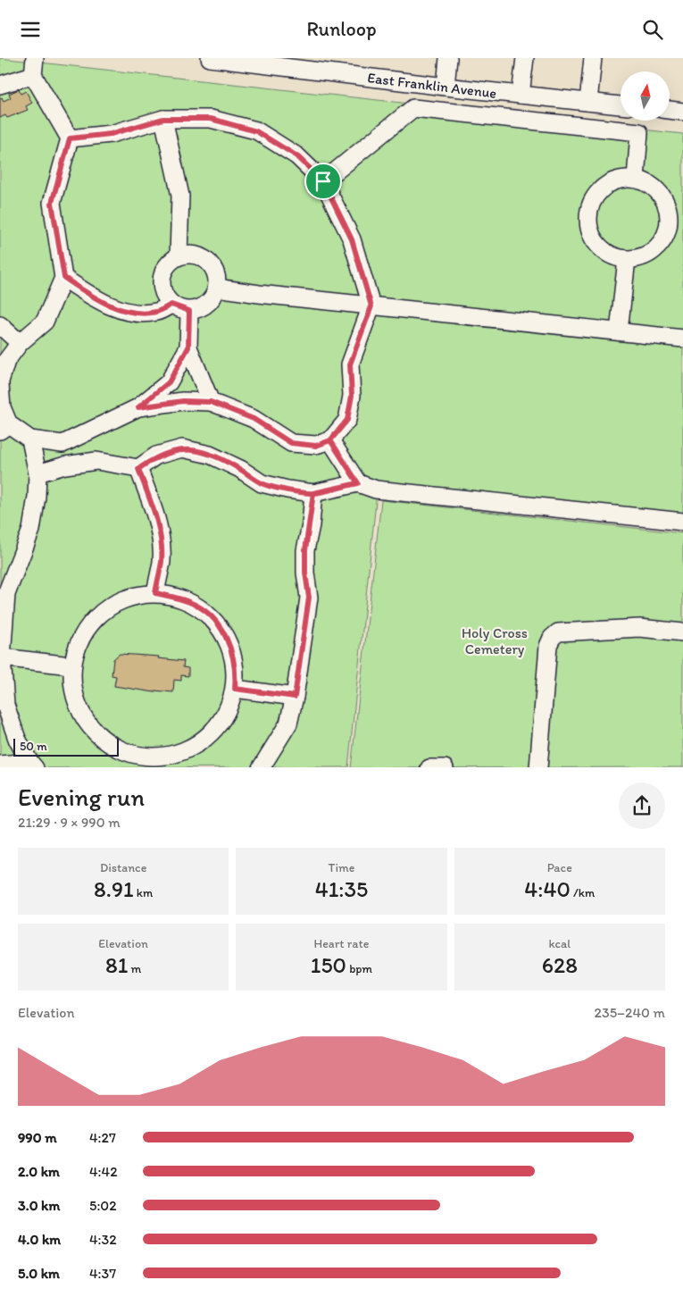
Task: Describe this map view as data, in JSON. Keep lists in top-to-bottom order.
{
  "streets": {
    "street": ["East Franklin Avenue"]
  },
  "parks": ["Holy Cross Cemetery"],
  "scale_bar": "50 m",
  "north": "top",
  "page": {
    "header": "Runloop",
    "scale": "50 m",
    "heading": ["Evening run", "21:29 · 9 × 990 m"],
    "stats": [
      ["Distance", "8.91 km"],
      ["Time", "41:35"],
      ["Pace", "4:40 /km"],
      ["Elevation", "81 m"],
      ["Heart rate", "150 bpm"],
      ["kcal", "628"]
    ],
    "chart": ["Elevation", "235–240 m"],
    "list": [
      {
        "name": "990 m",
        "note": "4:27"
      },
      {
        "name": "2.0 km",
        "note": "4:42"
      },
      {
        "name": "3.0 km",
        "note": "5:02"
      },
      {
        "name": "4.0 km",
        "note": "4:32"
      },
      {
        "name": "5.0 km",
        "note": "4:37"
      }
    ]
  }
}
